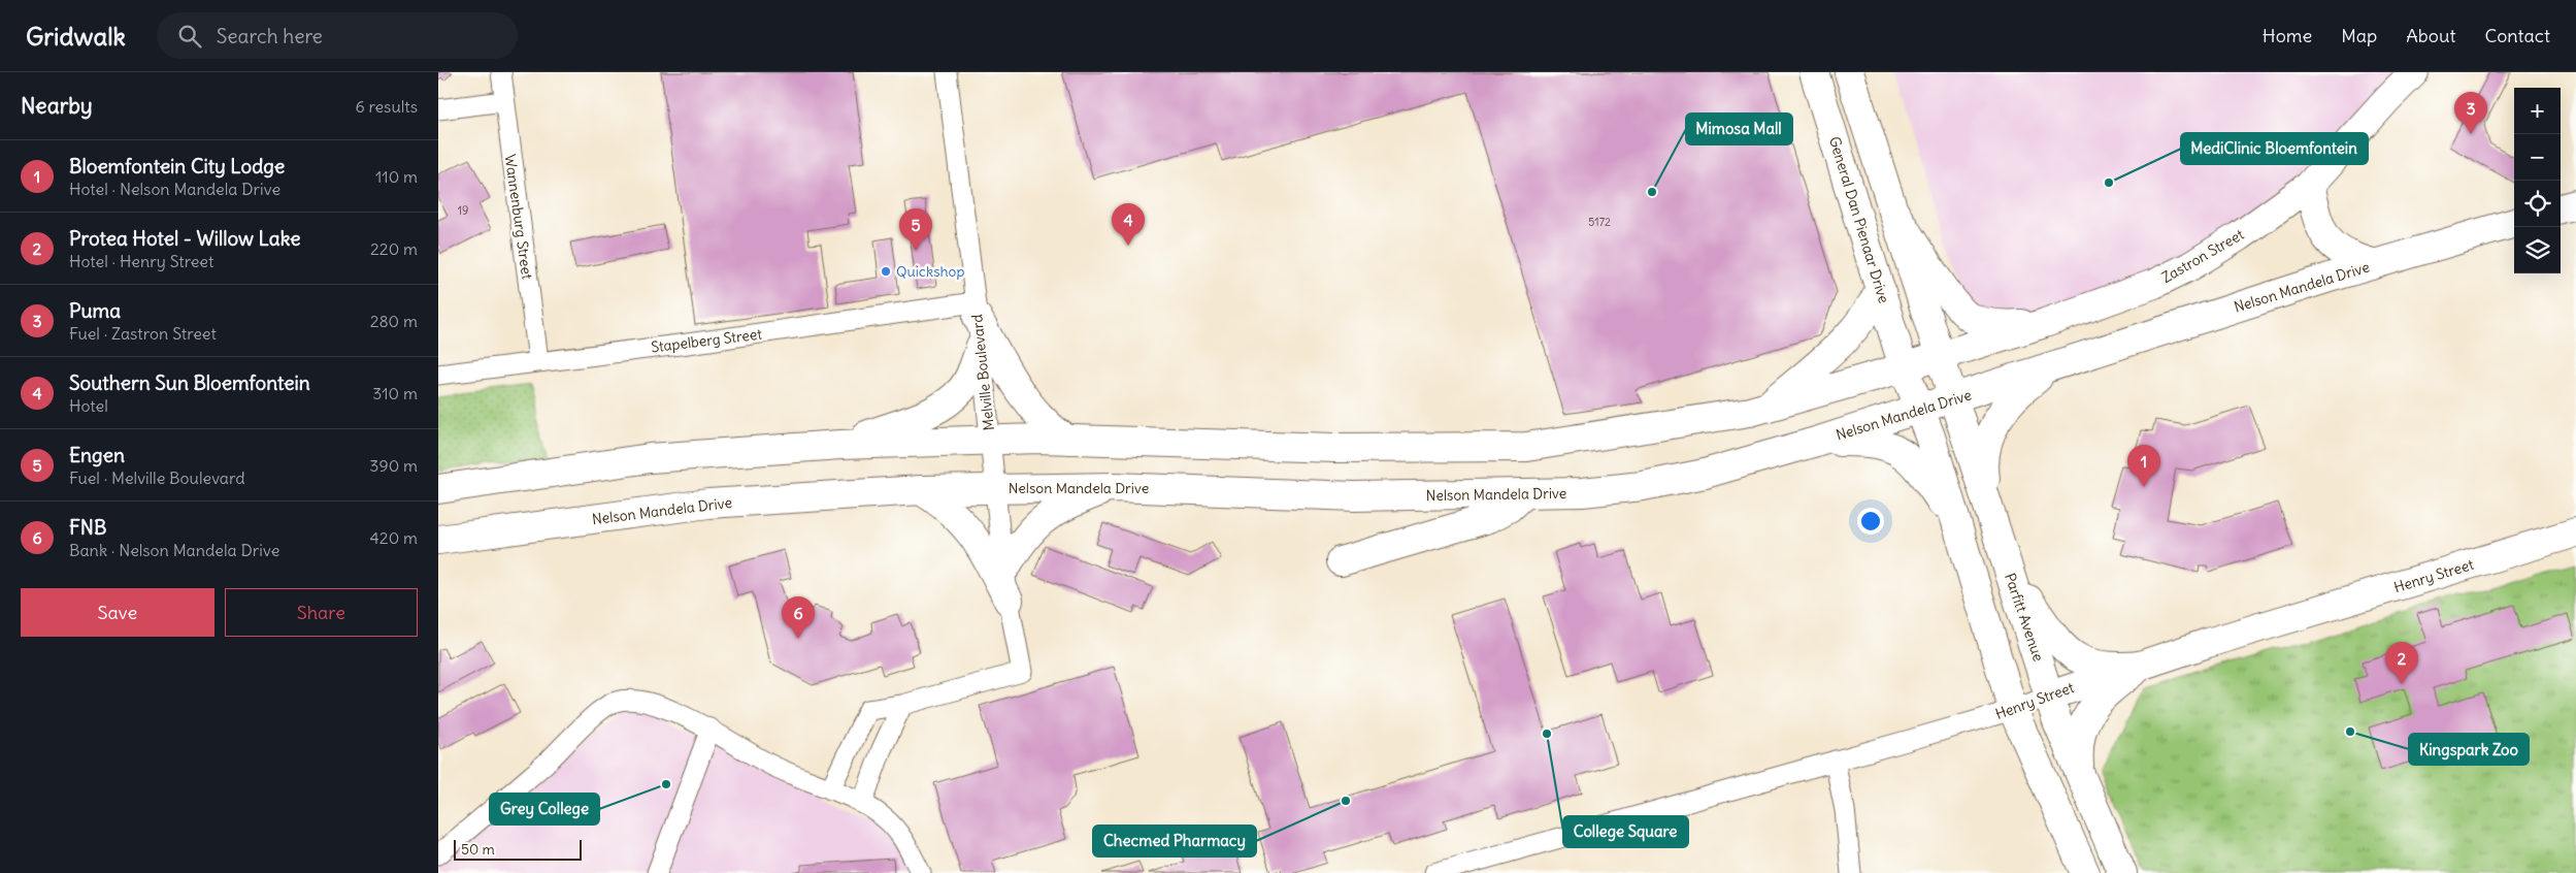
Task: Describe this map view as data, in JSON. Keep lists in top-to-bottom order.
{
  "streets": {
    "main road": [
      "General Dan Pienaar Drive",
      "Zastron Street",
      "Nelson Mandela Drive",
      "Henry Street",
      "Parfitt Avenue"
    ],
    "street": ["Wannenburg Street", "Stapelberg Street", "Melville Boulevard"]
  },
  "crossings": [
    ["Wannenburg Street", "Stapelberg Street"],
    ["Zastron Street", "Parfitt Avenue"],
    ["Nelson Mandela Drive", "Melville Boulevard"],
    ["Nelson Mandela Drive", "Parfitt Avenue"],
    ["Stapelberg Street", "Melville Boulevard"],
    ["Henry Street", "Parfitt Avenue"]
  ],
  "places": [
    "MediClinic Bloemfontein",
    "Mimosa Mall",
    "Quickshop",
    "Kingspark Zoo",
    "College Square",
    "Grey College",
    "Checmed Pharmacy"
  ],
  "house_numbers": ["19", "5172"],
  "scale_bar": "50 m",
  "page": {
    "header": "Gridwalk",
    "search": "Search here",
    "nav": [
      "Home",
      "Map",
      "About",
      "Contact"
    ],
    "heading": ["Nearby", "6 results"],
    "map_buttons": ["+", "−"],
    "pins": [
      "3",
      "4",
      "5",
      "1",
      "6",
      "2"
    ],
    "list": [
      {
        "mark": "1",
        "name": "Bloemfontein City Lodge",
        "note": "Hotel · Nelson Mandela Drive",
        "value": "110 m"
      },
      {
        "mark": "2",
        "name": "Protea Hotel - Willow Lake",
        "note": "Hotel · Henry Street",
        "value": "220 m"
      },
      {
        "mark": "3",
        "name": "Puma",
        "note": "Fuel · Zastron Street",
        "value": "280 m"
      },
      {
        "mark": "4",
        "name": "Southern Sun Bloemfontein",
        "note": "Hotel",
        "value": "310 m"
      },
      {
        "mark": "5",
        "name": "Engen",
        "note": "Fuel · Melville Boulevard",
        "value": "390 m"
      },
      {
        "mark": "6",
        "name": "FNB",
        "note": "Bank · Nelson Mandela Drive",
        "value": "420 m"
      }
    ],
    "buttons": ["Save", "Share"],
    "scale": "50 m"
  }
}
